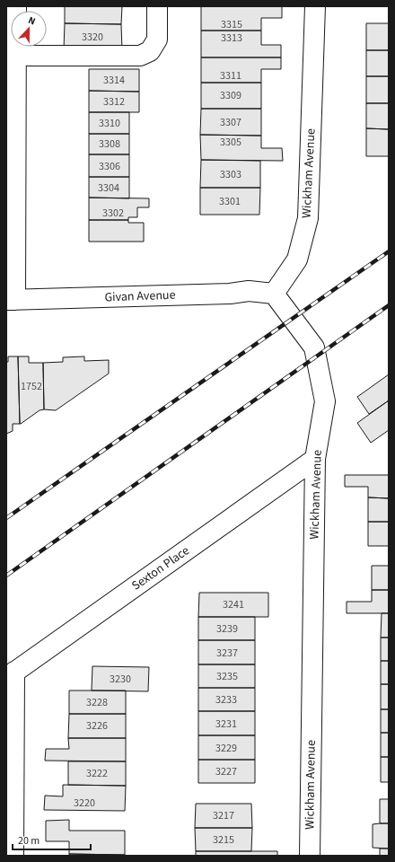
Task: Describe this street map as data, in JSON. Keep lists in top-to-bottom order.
{
  "streets": {
    "street": ["Wickham Avenue", "Givan Avenue", "Sexton Place"]
  },
  "crossings": [
    ["Wickham Avenue", "Givan Avenue"],
    ["Wickham Avenue", "Sexton Place"]
  ],
  "house_numbers": [
    "3315",
    "3320",
    "3313",
    "3311",
    "3314",
    "3309",
    "3312",
    "3307",
    "3310",
    "3305",
    "3308",
    "3306",
    "3303",
    "3304",
    "3301",
    "3302",
    "1752",
    "3241",
    "3239",
    "3237",
    "3235",
    "3230",
    "3233",
    "3228",
    "3231",
    "3226",
    "3229",
    "3227",
    "3222",
    "3220",
    "3217",
    "3215"
  ],
  "scale_bar": "20 m",
  "north": "top"
}
